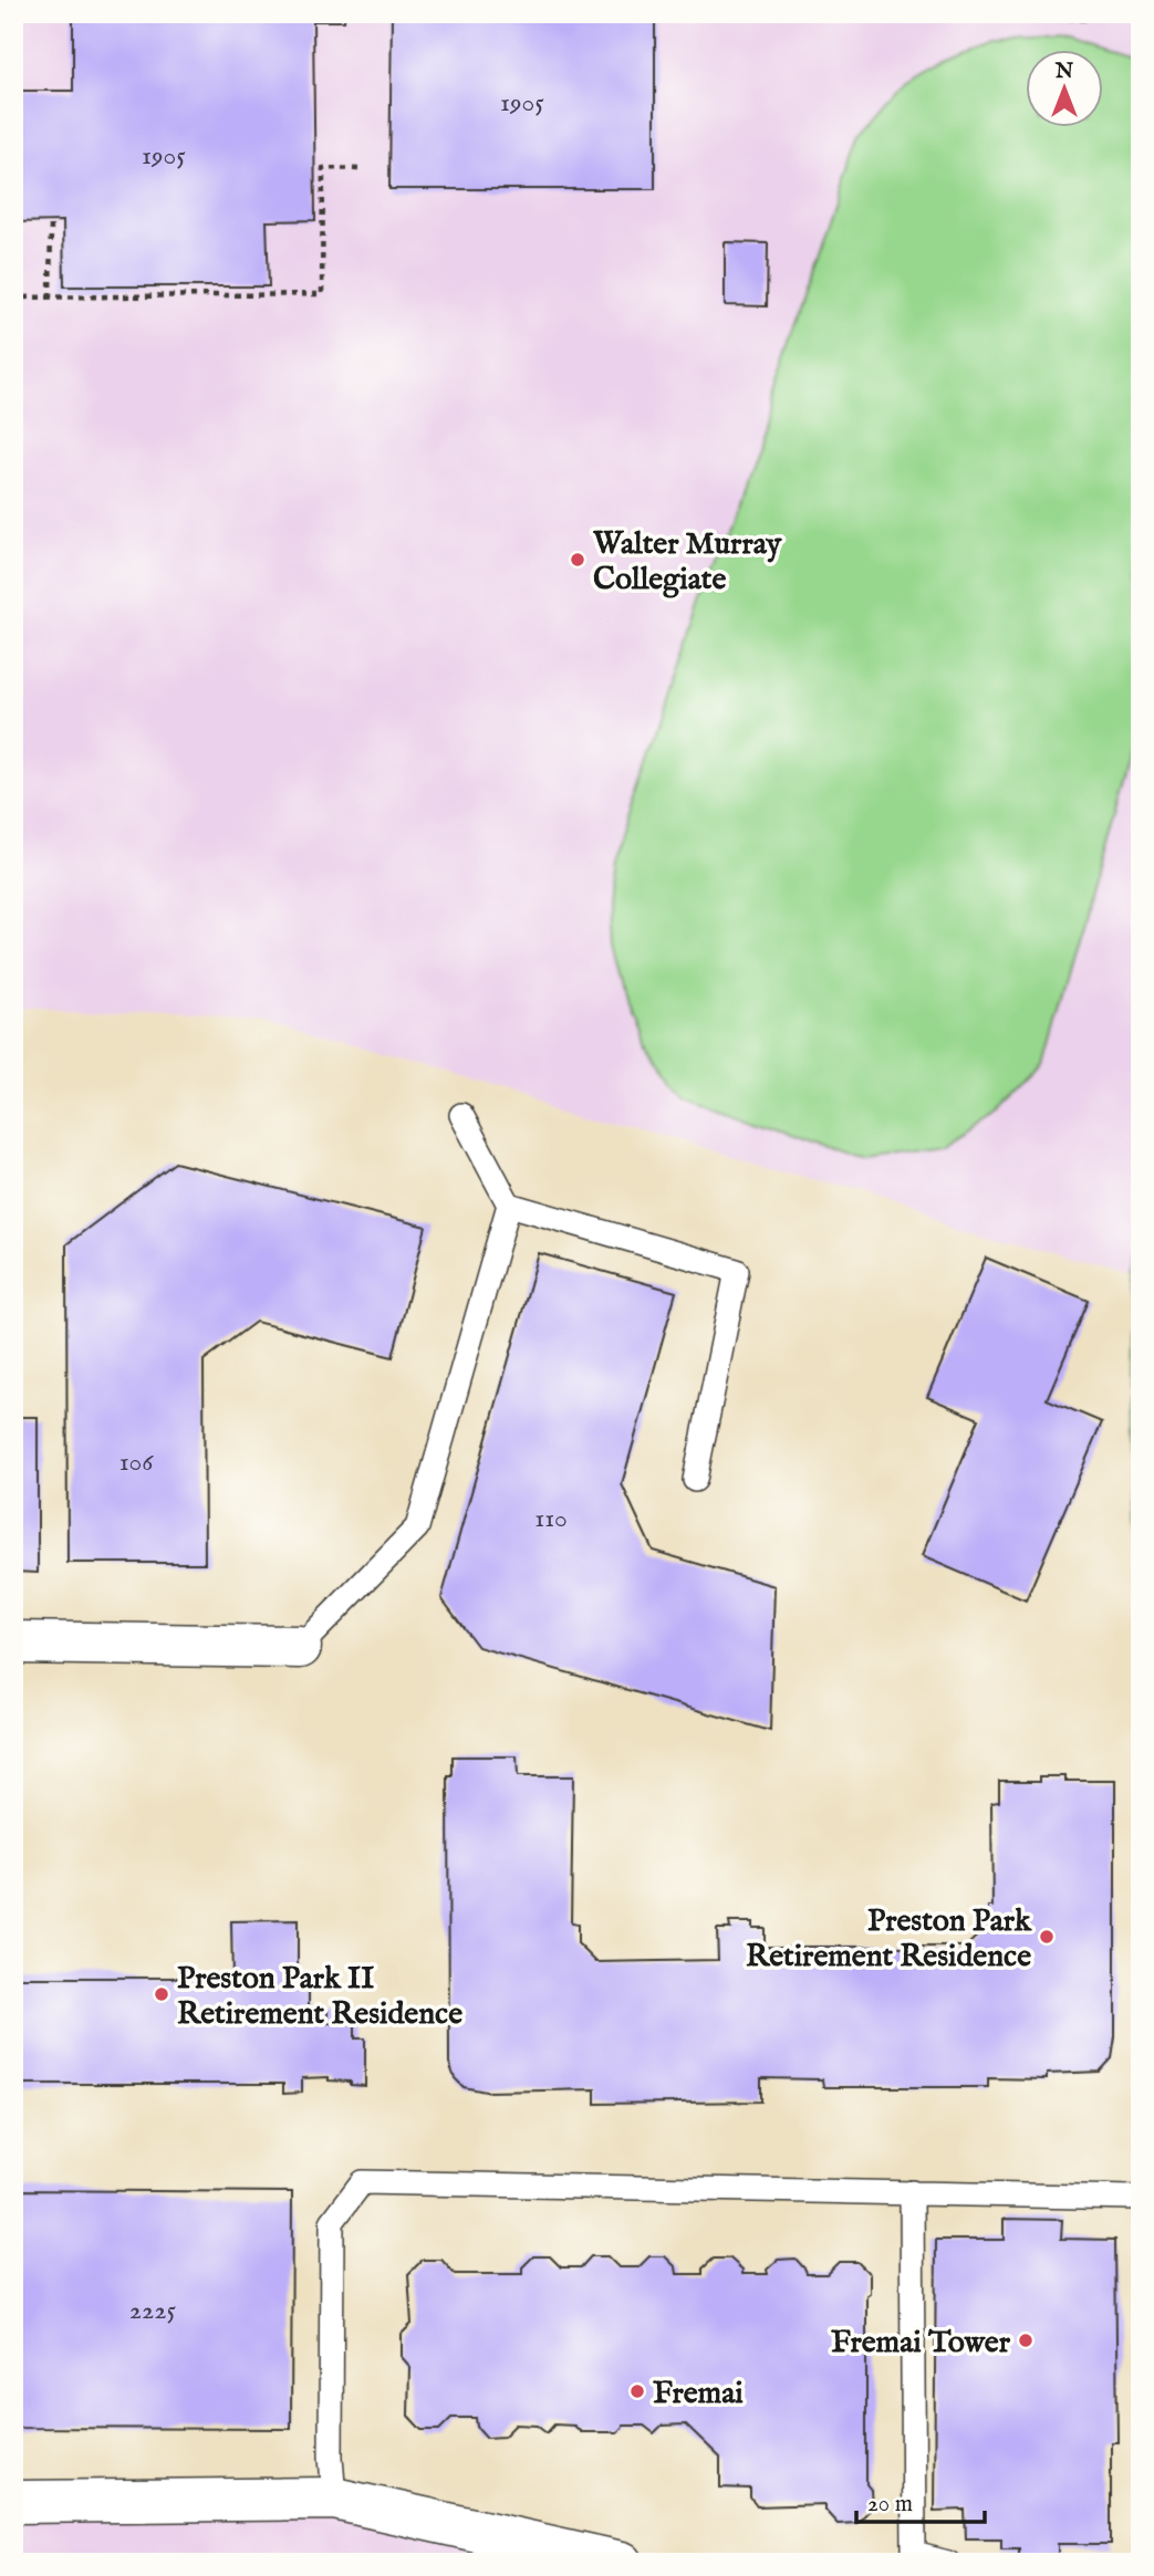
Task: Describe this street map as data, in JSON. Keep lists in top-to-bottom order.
{
  "places": [
    "Walter Murray Collegiate",
    "Preston Park Retirement Residence",
    "Preston Park II Retirement Residence",
    "Fremai Tower",
    "Fremai"
  ],
  "house_numbers": [
    "1905",
    "1905",
    "106",
    "110",
    "2225"
  ],
  "scale_bar": "20 m",
  "north": "top"
}
